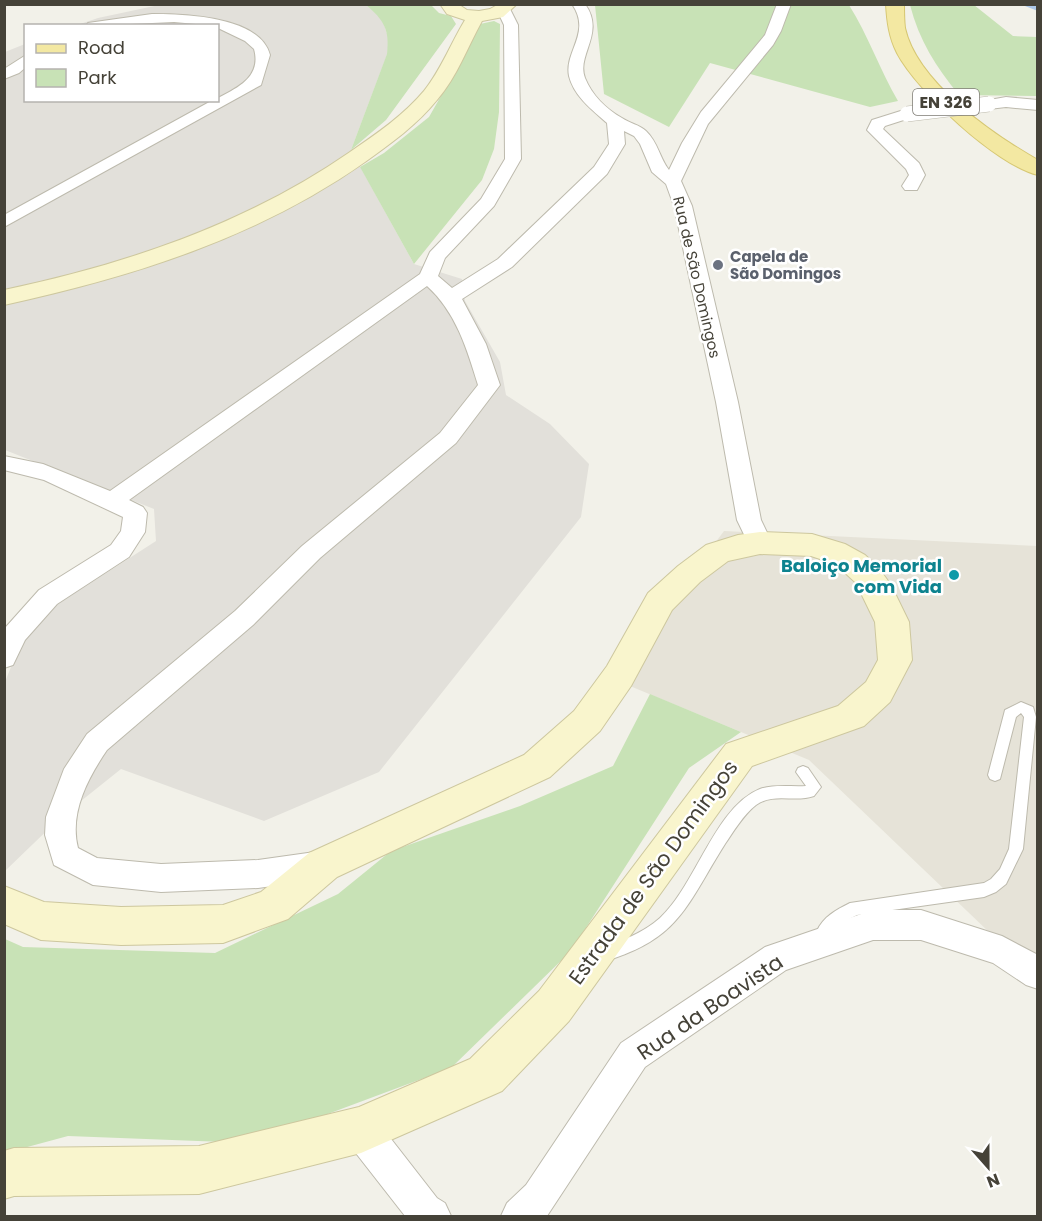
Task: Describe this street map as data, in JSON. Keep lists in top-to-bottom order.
{
  "streets": {
    "main road": ["EN 326"],
    "street": ["Rua de São Domingos", "Estrada de São Domingos", "Rua da Boavista"]
  },
  "crossings": [
    ["Rua de São Domingos", "Estrada de São Domingos"]
  ],
  "places": ["Capela de São Domingos", "Baloiço Memorial com Vida"],
  "legend": ["Road", "Park"],
  "north": "bottom"
}
